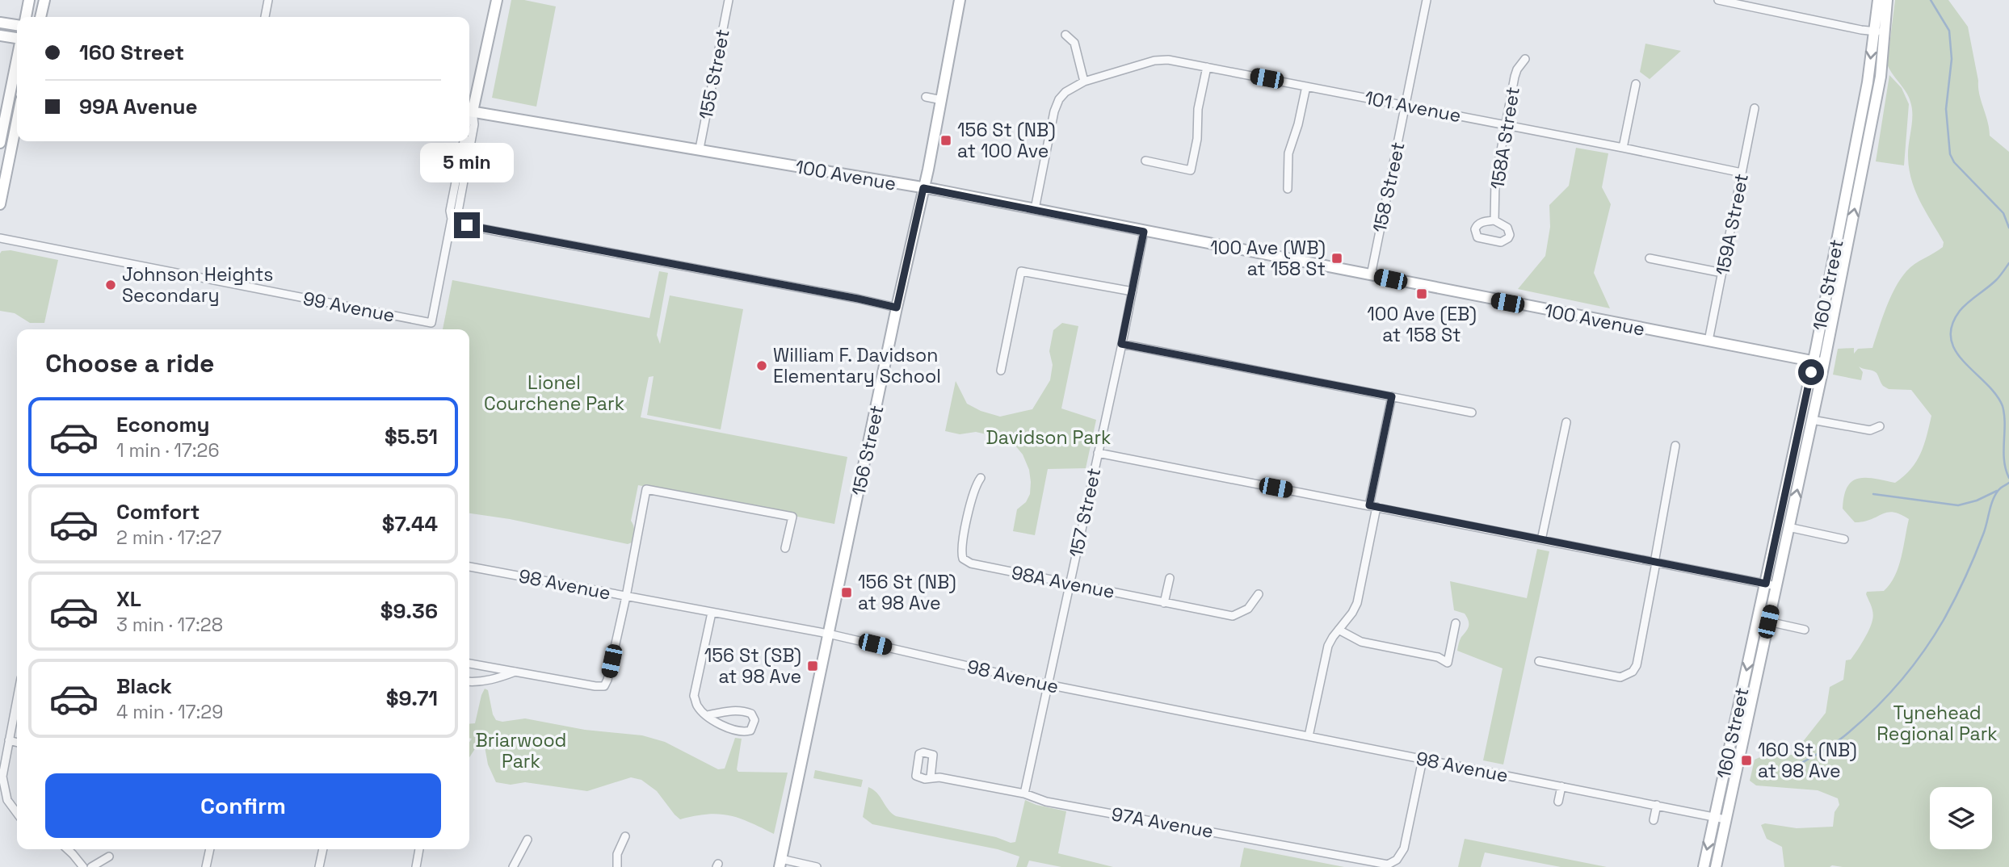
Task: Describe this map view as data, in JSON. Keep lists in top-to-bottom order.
{
  "streets": {
    "main road": ["100 Avenue", "160 Street", "156 Street"],
    "street": [
      "155 Street",
      "101 Avenue",
      "158A Street",
      "158 Street",
      "159A Street",
      "99 Avenue",
      "157 Street",
      "98A Avenue",
      "98 Avenue",
      "97A Avenue"
    ]
  },
  "crossings": [
    ["155 Street", "100 Avenue"],
    ["101 Avenue", "158A Street"],
    ["101 Avenue", "158 Street"],
    ["101 Avenue", "159A Street"],
    ["100 Avenue", "158 Street"],
    ["100 Avenue", "159A Street"],
    ["100 Avenue", "160 Street"],
    ["100 Avenue", "156 Street"],
    ["100 Avenue", "157 Street"],
    ["160 Street", "98 Avenue"],
    ["156 Street", "98 Avenue"],
    ["157 Street", "98A Avenue"],
    ["157 Street", "98 Avenue"],
    ["157 Street", "97A Avenue"],
    ["98 Avenue", "97A Avenue"]
  ],
  "parks": [
    "Lionel Courchene Park",
    "Davidson Park",
    "Tynehead Regional Park",
    "Briarwood Park"
  ],
  "places": {
    "transit": [
      "156 St (NB) at 100 Ave",
      "100 Ave (WB) at 158 St",
      "100 Ave (EB) at 158 St",
      "156 St (NB) at 98 Ave",
      "156 St (SB) at 98 Ave",
      "160 St (NB) at 98 Ave"
    ],
    "other": ["Johnson Heights Secondary", "William F. Davidson Elementary School"]
  },
  "page": {
    "banner": ["160 Street", "99A Avenue"],
    "bubble": "5 min",
    "heading": "Choose a ride",
    "list": [
      {
        "name": "Economy",
        "note": "1 min · 17:26",
        "value": "$5.51"
      },
      {
        "name": "Comfort",
        "note": "2 min · 17:27",
        "value": "$7.44"
      },
      {
        "name": "XL",
        "note": "3 min · 17:28",
        "value": "$9.36"
      },
      {
        "name": "Black",
        "note": "4 min · 17:29",
        "value": "$9.71"
      }
    ],
    "buttons": "Confirm"
  }
}
